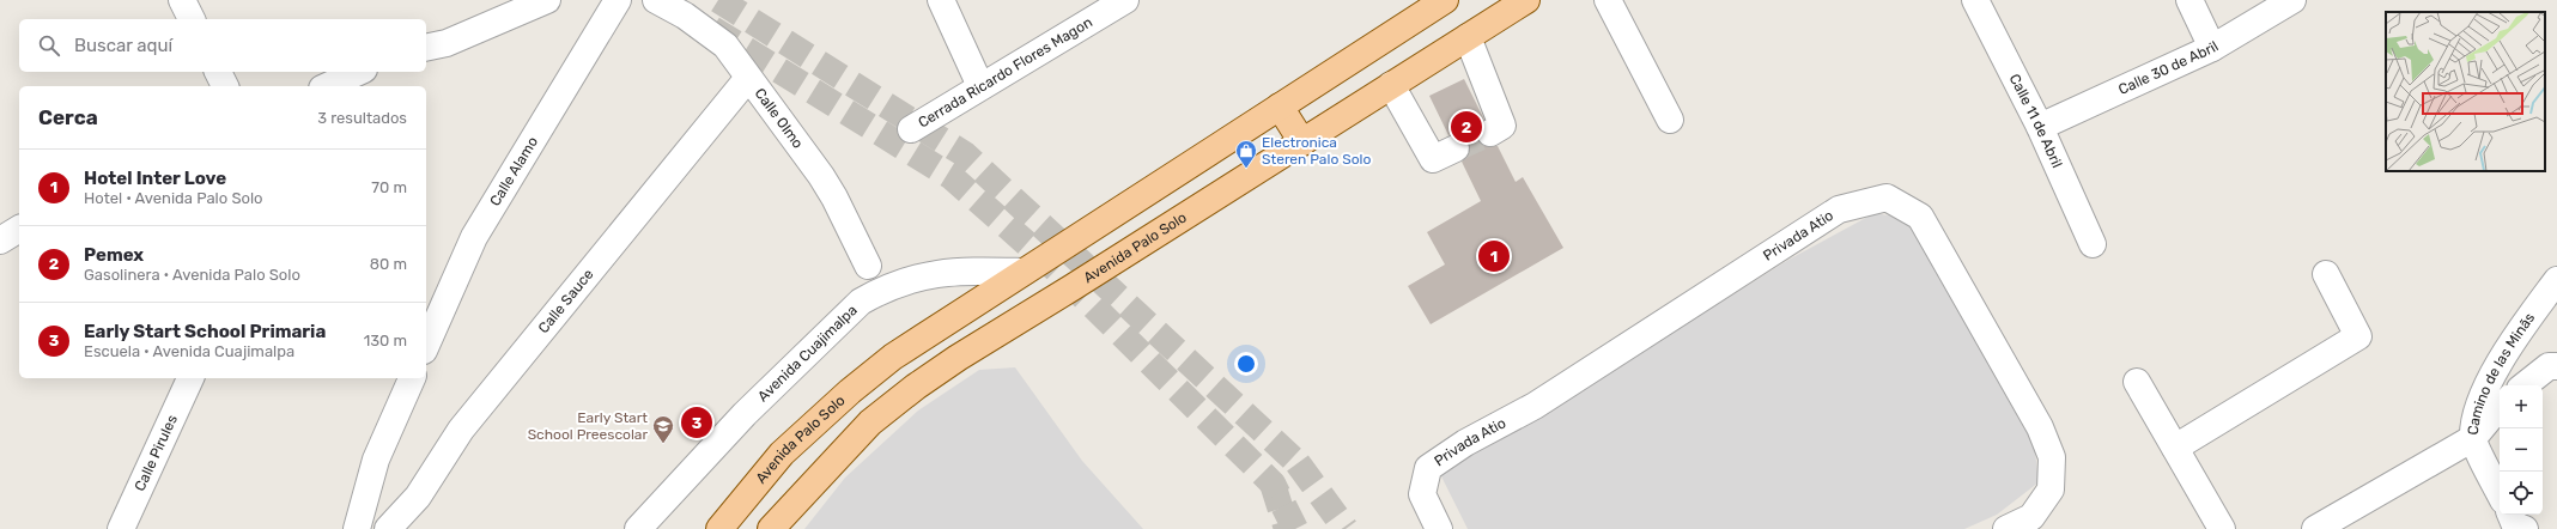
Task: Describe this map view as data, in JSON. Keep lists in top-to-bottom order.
{
  "streets": {
    "main road": ["Avenida Palo Solo"],
    "street": [
      "Calle 30 de Abril",
      "Cerrada Ricardo Flores Magon",
      "Calle Olmo",
      "Calle 11 de Abril",
      "Calle Alamo",
      "Privada Atio",
      "Calle Sauce",
      "Avenida Cuajimalpa",
      "Camino de las Minãs",
      "Calle Pirules"
    ]
  },
  "crossings": [
    ["Calle 30 de Abril", "Calle 11 de Abril"],
    ["Calle Olmo", "Calle Sauce"],
    ["Avenida Palo Solo", "Avenida Cuajimalpa"]
  ],
  "places": {
    "shop": ["Electronica Steren Palo Solo"],
    "school or university": ["Early Start School Preescolar"]
  },
  "page": {
    "search": "Buscar aquí",
    "heading": ["Cerca", "3 resultados"],
    "pins": ["2", "1", "3"],
    "list": [
      {
        "mark": "1",
        "name": "Hotel Inter Love",
        "note": "Hotel · Avenida Palo Solo",
        "value": "70 m"
      },
      {
        "mark": "2",
        "name": "Pemex",
        "note": "Gasolinera · Avenida Palo Solo",
        "value": "80 m"
      },
      {
        "mark": "3",
        "name": "Early Start School Primaria",
        "note": "Escuela · Avenida Cuajimalpa",
        "value": "130 m"
      }
    ],
    "map_buttons": ["+", "−"]
  }
}
